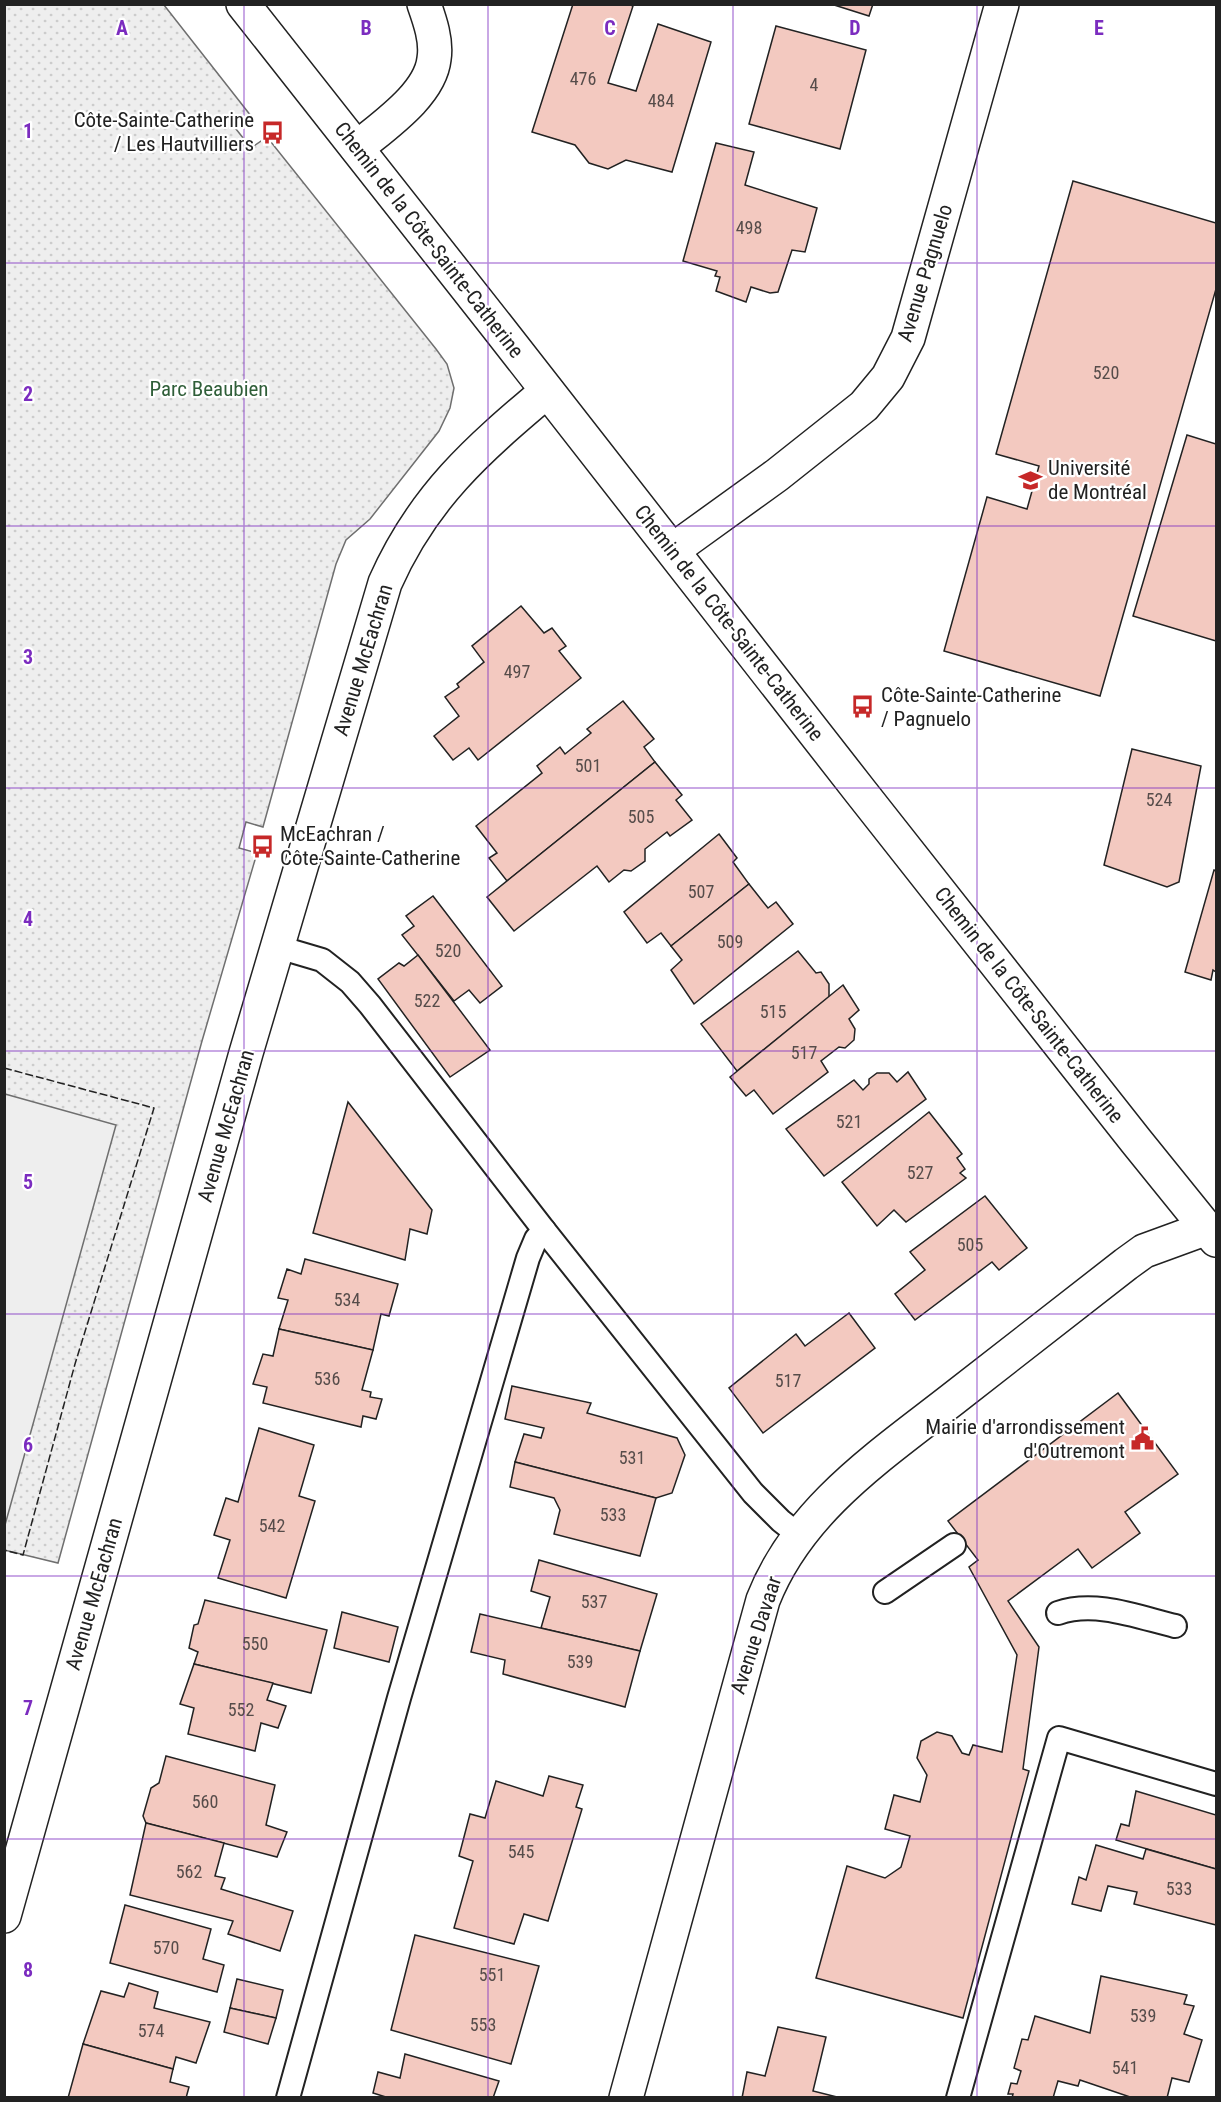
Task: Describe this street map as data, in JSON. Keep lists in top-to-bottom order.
{
  "streets": {
    "street": [
      "Chemin de la Côte-Sainte-Catherine",
      "Avenue Pagnuelo",
      "Avenue McEachran",
      "Avenue Davaar"
    ]
  },
  "crossings": [
    ["Chemin de la Côte-Sainte-Catherine", "Avenue Pagnuelo"],
    ["Chemin de la Côte-Sainte-Catherine", "Avenue McEachran"],
    ["Chemin de la Côte-Sainte-Catherine", "Avenue Davaar"]
  ],
  "parks": ["Parc Beaubien"],
  "places": {
    "bus stop": ["Côte-Sainte-Catherine / Les Hautvilliers", "Côte-Sainte-Catherine / Pagnuelo", "McEachran / Côte-Sainte-Catherine"],
    "school or university": ["Université de Montréal"],
    "public building": ["Mairie d'arrondissement d'Outremont"]
  },
  "house_numbers": [
    "476",
    "4",
    "484",
    "498",
    "520",
    "497",
    "501",
    "524",
    "505",
    "507",
    "509",
    "520",
    "522",
    "515",
    "517",
    "521",
    "527",
    "505",
    "534",
    "536",
    "517",
    "531",
    "533",
    "542",
    "537",
    "550",
    "539",
    "552",
    "560",
    "545",
    "562",
    "533",
    "570",
    "551",
    "539",
    "553",
    "574",
    "541"
  ],
  "grid": {
    "columns": [
      "A",
      "B",
      "C",
      "D",
      "E"
    ],
    "rows": [
      "1",
      "2",
      "3",
      "4",
      "5",
      "6",
      "7",
      "8"
    ]
  }
}
